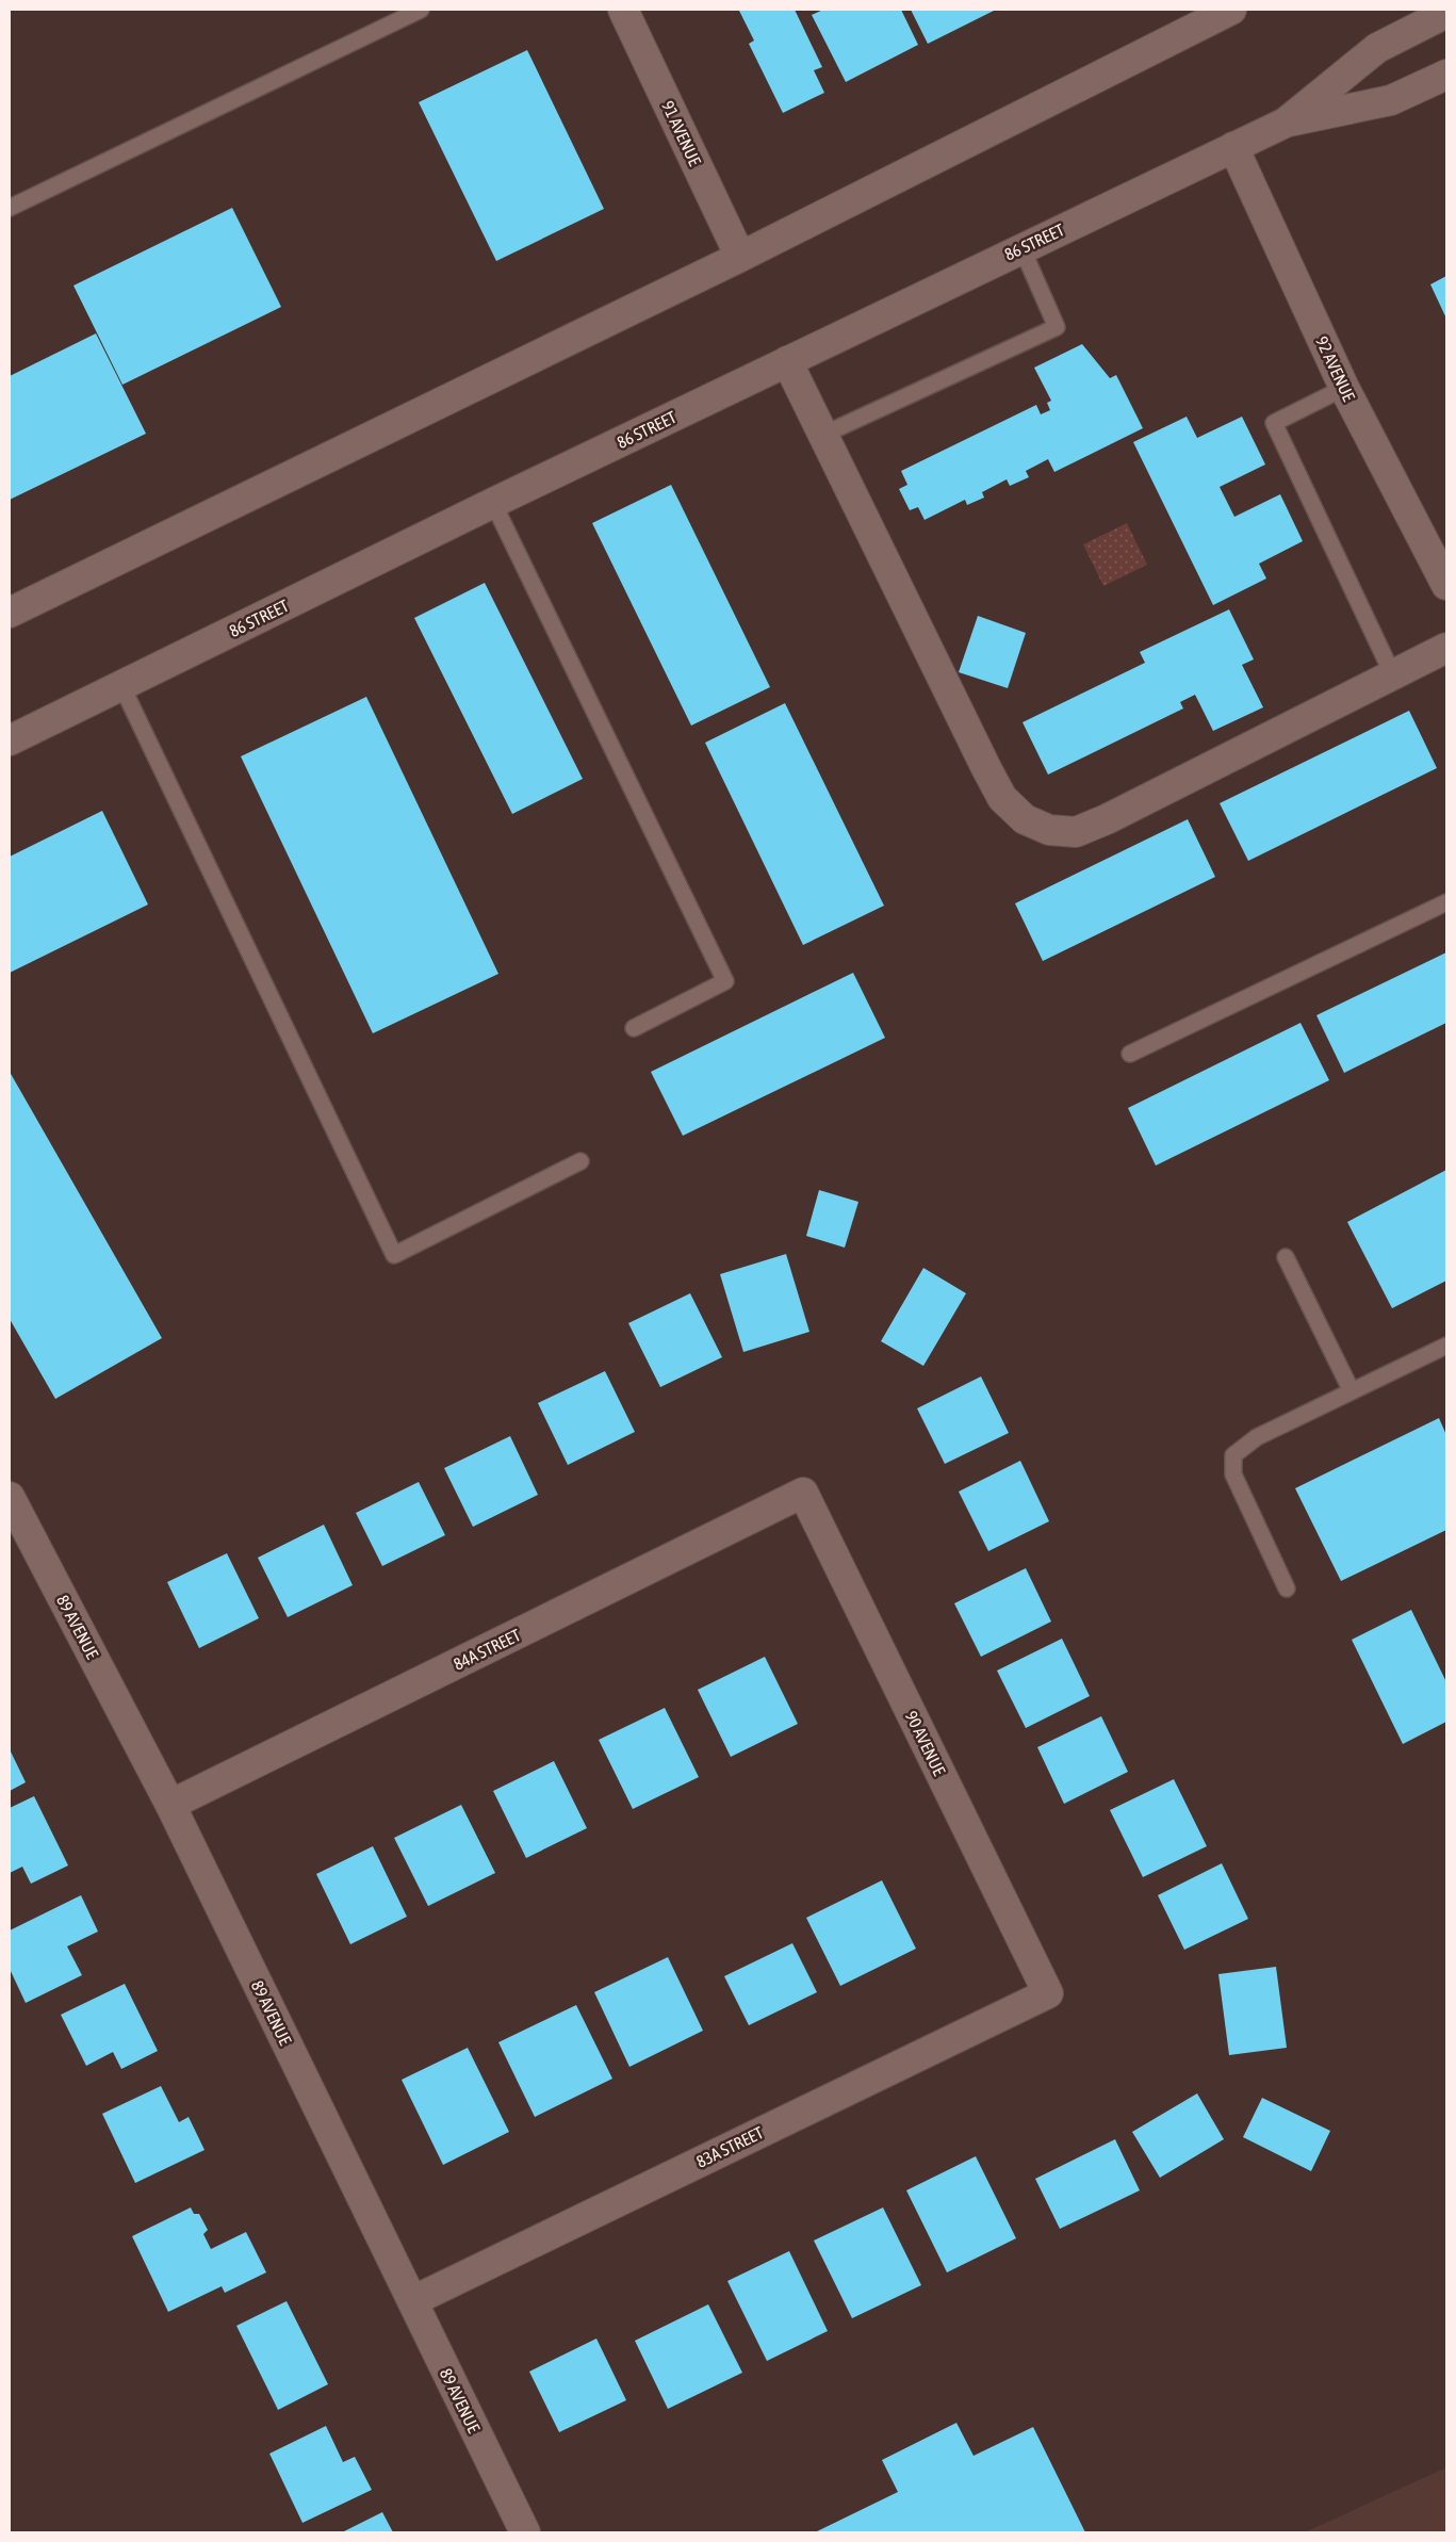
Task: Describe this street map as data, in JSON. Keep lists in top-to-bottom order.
{
  "streets": {
    "street": [
      "91 AVENUE",
      "86 STREET",
      "92 AVENUE",
      "89 AVENUE",
      "84A STREET",
      "90 AVENUE",
      "83A STREET"
    ]
  },
  "crossings": [
    ["86 STREET", "92 AVENUE"],
    ["89 AVENUE", "84A STREET"],
    ["89 AVENUE", "83A STREET"],
    ["84A STREET", "90 AVENUE"],
    ["90 AVENUE", "83A STREET"]
  ]
}
